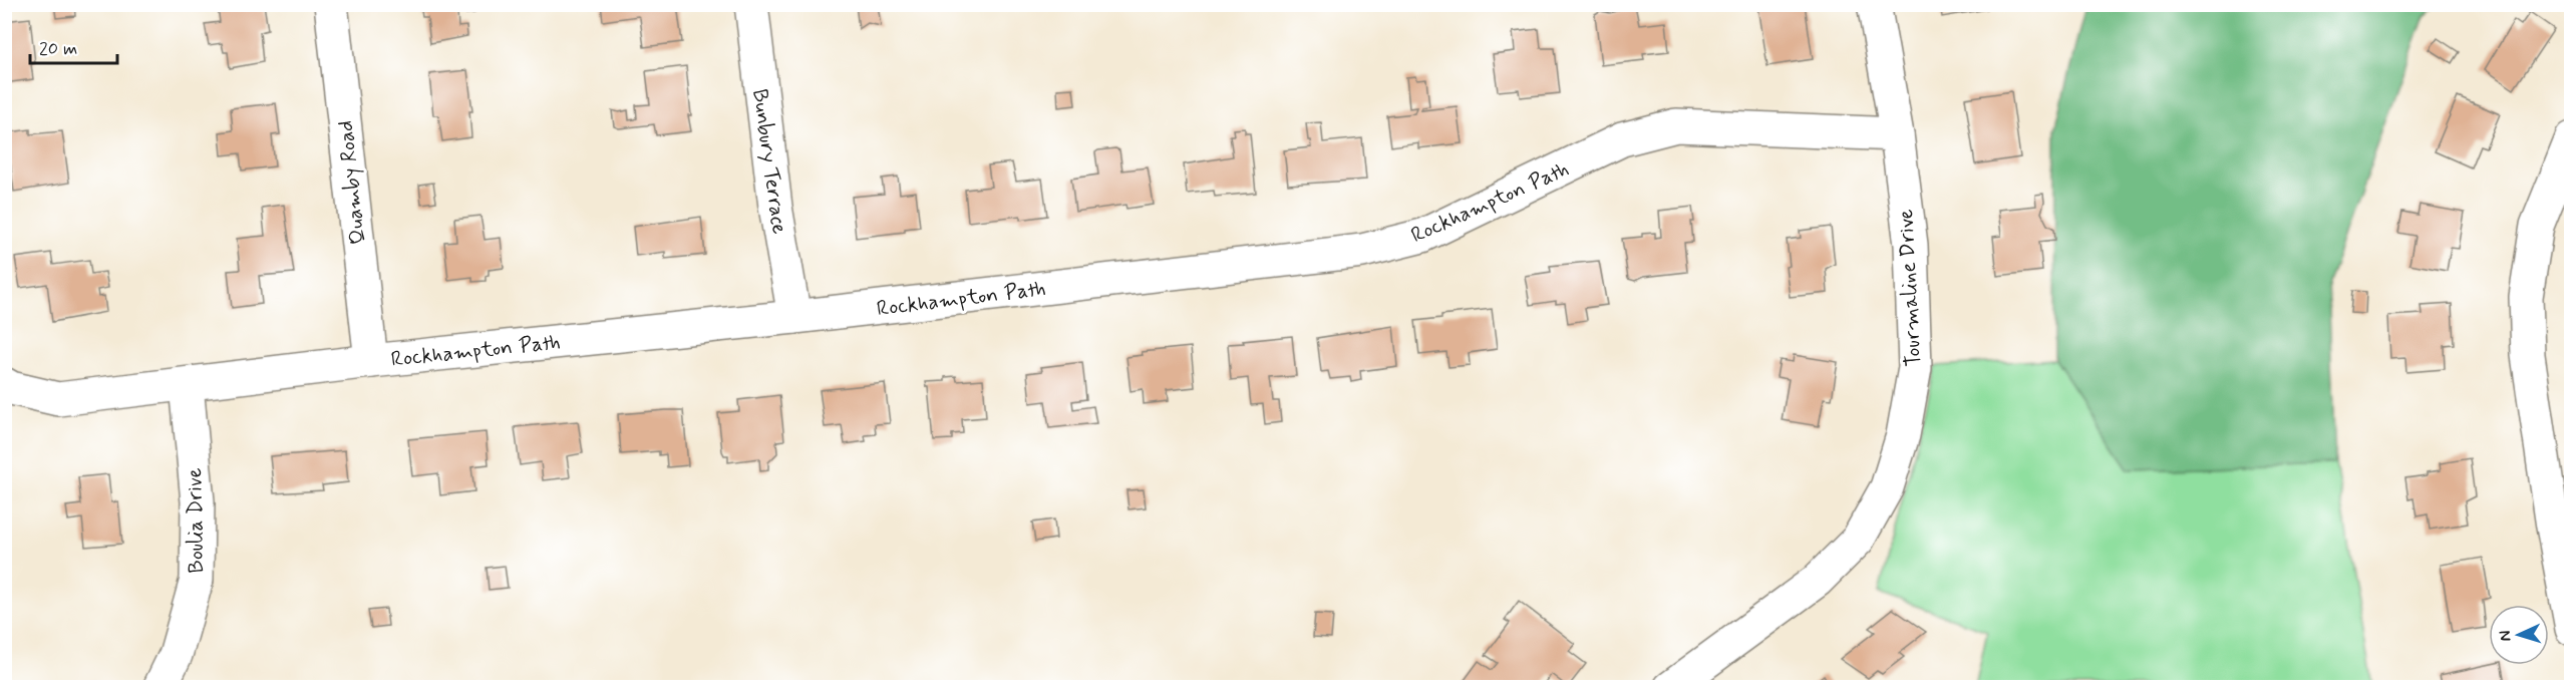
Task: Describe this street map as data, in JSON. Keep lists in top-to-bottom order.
{
  "streets": {
    "street": [
      "Bunbury Terrace",
      "Quamby Road",
      "Rockhampton Path",
      "Tourmaline Drive",
      "Boulia Drive"
    ]
  },
  "crossings": [
    ["Bunbury Terrace", "Rockhampton Path"],
    ["Quamby Road", "Rockhampton Path"],
    ["Rockhampton Path", "Tourmaline Drive"],
    ["Rockhampton Path", "Boulia Drive"]
  ],
  "scale_bar": "20 m",
  "north": "left"
}
